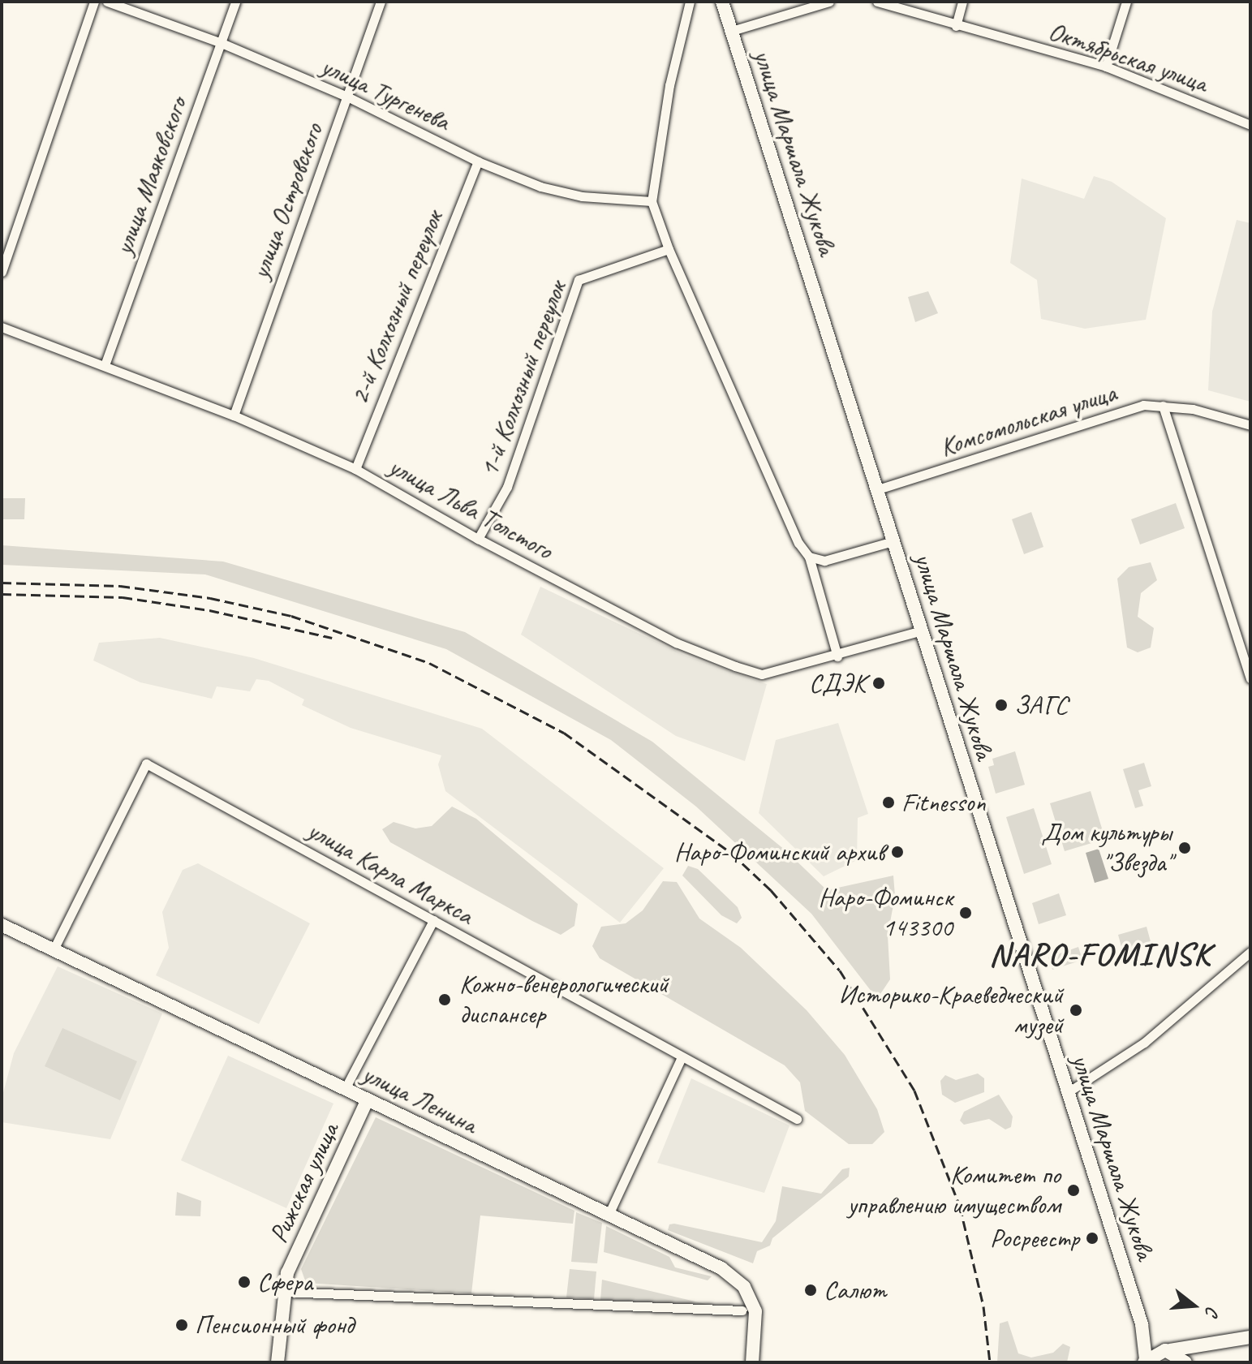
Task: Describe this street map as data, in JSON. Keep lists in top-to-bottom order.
{
  "streets": {
    "main road": ["улица Маршала Жукова", "улица Ленина", "Рижская улица"],
    "street": [
      "Октябрьская улица",
      "улица Тургенева",
      "улица Маяковского",
      "улица Островского",
      "2-й Колхозный переулок",
      "1-й Колхозный переулок",
      "Комсомольская улица",
      "улица Льва Толстого",
      "улица Карла Маркса"
    ]
  },
  "crossings": [
    ["улица Тургенева", "улица Маяковского"],
    ["улица Тургенева", "улица Островского"],
    ["улица Тургенева", "2-й Колхозный переулок"],
    ["улица Маршала Жукова", "Комсомольская улица"],
    ["улица Маршала Жукова", "улица Льва Толстого"],
    ["улица Маяковского", "улица Льва Толстого"],
    ["улица Островского", "улица Льва Толстого"],
    ["2-й Колхозный переулок", "улица Льва Толстого"],
    ["1-й Колхозный переулок", "улица Льва Толстого"],
    ["улица Карла Маркса", "улица Ленина"],
    ["улица Карла Маркса", "Рижская улица"],
    ["улица Ленина", "Рижская улица"]
  ],
  "districts": ["NARO-FOMINSK"],
  "places": [
    "СДЭК",
    "ЗАГС",
    "Fitnesson",
    "Дом культуры \"Звезда\"",
    "Наро-Фоминский архив",
    "Наро-Фоминск 143300",
    "Кожно-венерологический диспансер",
    "Историко-Краеведческий музей",
    "Комитет по управлению имуществом",
    "Росреестр",
    "Сфера",
    "Салют",
    "Пенсионный фонд"
  ],
  "north": "right"
}
